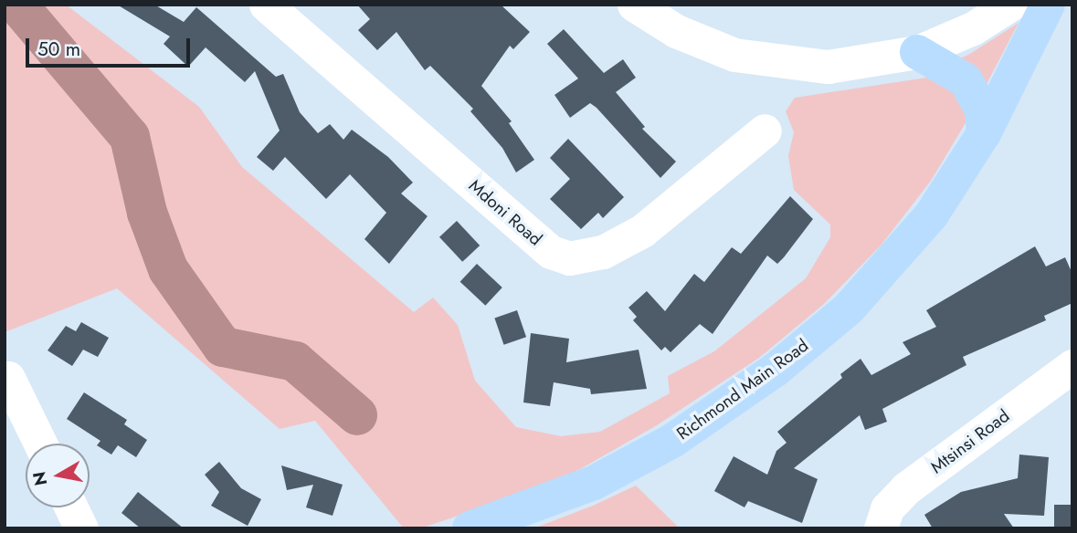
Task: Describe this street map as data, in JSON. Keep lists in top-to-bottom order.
{
  "streets": {
    "main road": ["Richmond Main Road"],
    "street": ["Mdoni Road", "Mtsinsi Road"]
  },
  "scale_bar": "50 m",
  "north": "left"
}
